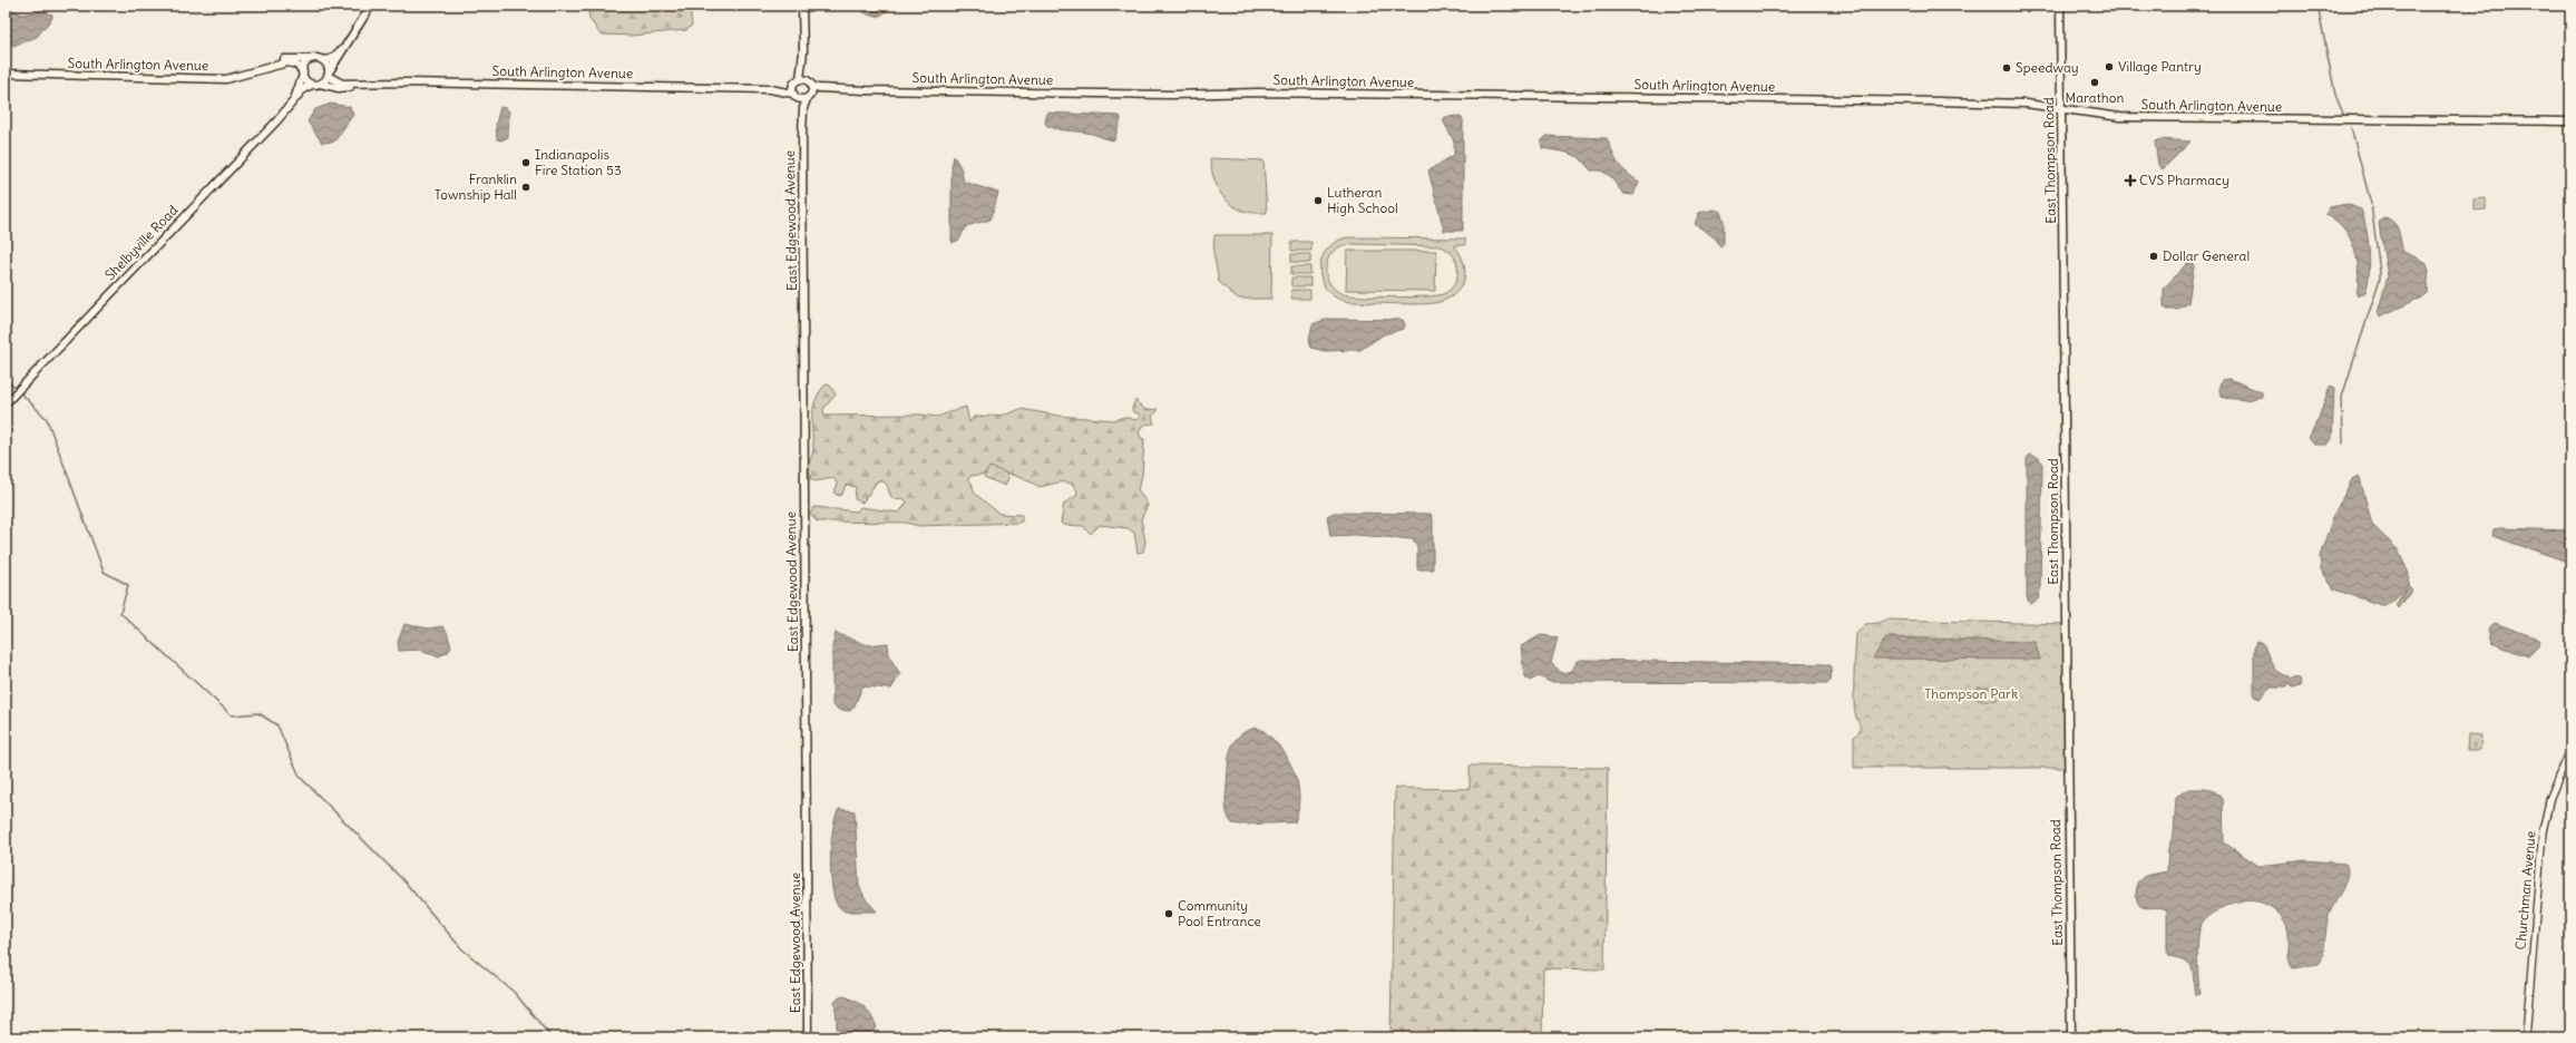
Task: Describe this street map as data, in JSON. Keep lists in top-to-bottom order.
{
  "streets": {
    "main road": [
      "South Arlington Avenue",
      "East Thompson Road",
      "East Edgewood Avenue",
      "Shelbyville Road"
    ],
    "street": ["Churchman Avenue"]
  },
  "crossings": [
    ["South Arlington Avenue", "East Thompson Road"]
  ],
  "parks": ["Thompson Park"],
  "places": {
    "other": [
      "Village Pantry",
      "Speedway",
      "Marathon",
      "Indianapolis Fire Station 53",
      "Franklin Township Hall",
      "Lutheran High School",
      "Dollar General",
      "Community Pool Entrance"
    ],
    "health": ["CVS Pharmacy"]
  }
}
